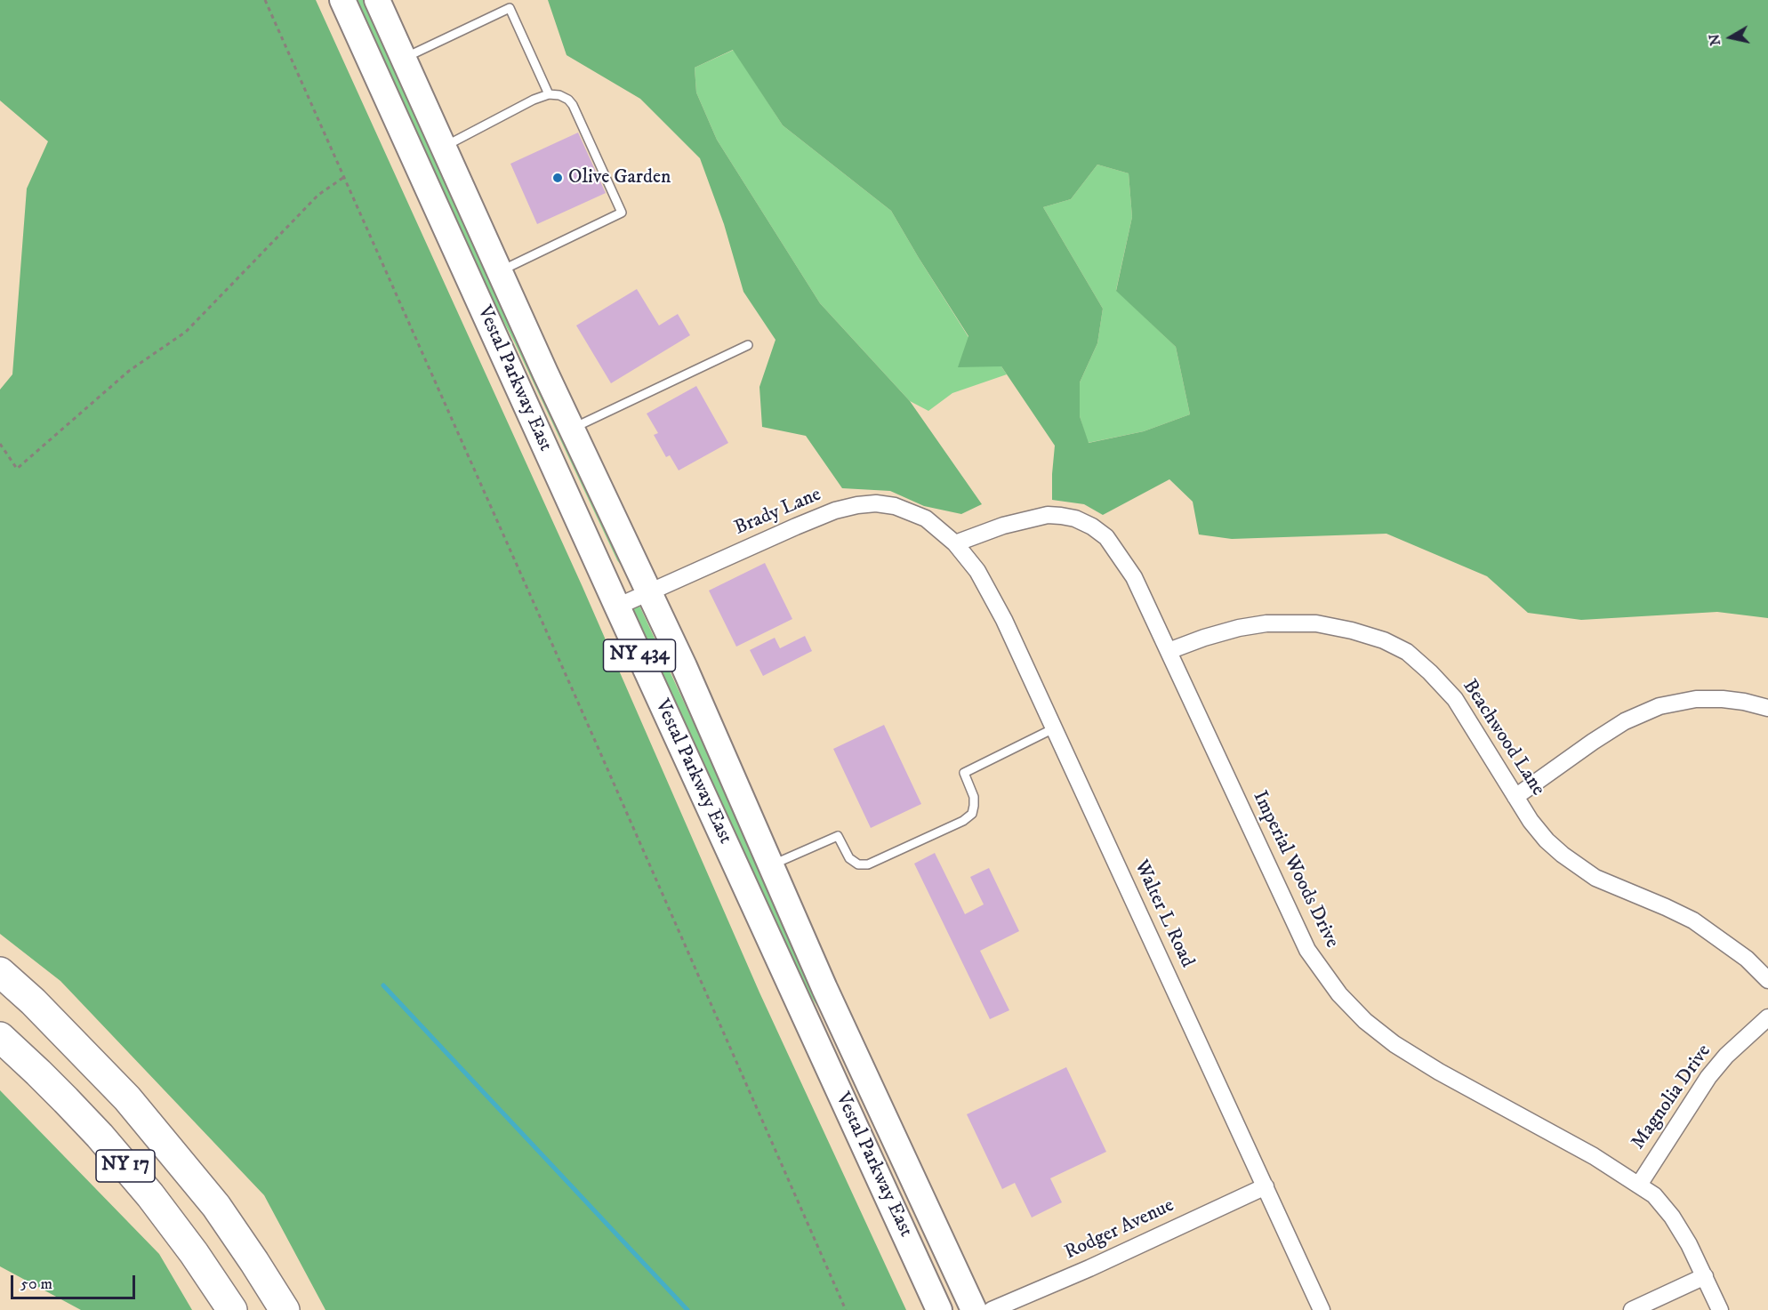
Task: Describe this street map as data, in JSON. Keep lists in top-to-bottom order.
{
  "streets": {
    "highway": ["NY 17"],
    "main road": ["Vestal Parkway East", "NY 434"],
    "street": [
      "Brady Lane",
      "Beachwood Lane",
      "Imperial Woods Drive",
      "Walter L Road",
      "Magnolia Drive",
      "Rodger Avenue"
    ]
  },
  "crossings": [
    ["Vestal Parkway East", "Brady Lane"],
    ["Brady Lane", "Imperial Woods Drive"],
    ["Brady Lane", "Walter L Road"],
    ["Beachwood Lane", "Imperial Woods Drive"],
    ["Imperial Woods Drive", "Walter L Road"],
    ["Imperial Woods Drive", "Magnolia Drive"],
    ["Walter L Road", "Rodger Avenue"]
  ],
  "places": ["Olive Garden"],
  "scale_bar": "50 m",
  "north": "left"
}
